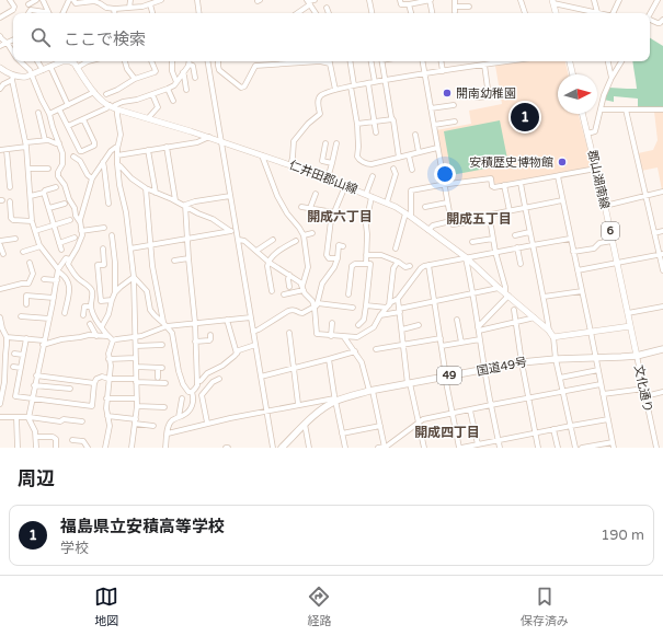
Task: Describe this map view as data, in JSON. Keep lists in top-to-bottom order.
{
  "streets": {
    "highway": ["国道49号", "49"],
    "main road": ["仁井田郡山線", "郡山湖南線", "6"],
    "street": ["文化通り"]
  },
  "crossings": [
    ["郡山湖南線", "国道49号"],
    ["郡山湖南線", "文化通り"],
    ["国道49号", "文化通り"]
  ],
  "districts": ["開成六丁目", "開成五丁目", "開成四丁目"],
  "places": ["開南幼稚園", "安積歴史博物館"],
  "north": "right",
  "page": {
    "search": "ここで検索",
    "pins": "1",
    "heading": "周辺",
    "list": [
      {
        "mark": "1",
        "name": "福島県立安積高等学校",
        "note": "学校",
        "value": "190 m"
      }
    ],
    "nav": ["地図", "経路", "保存済み"]
  }
}
